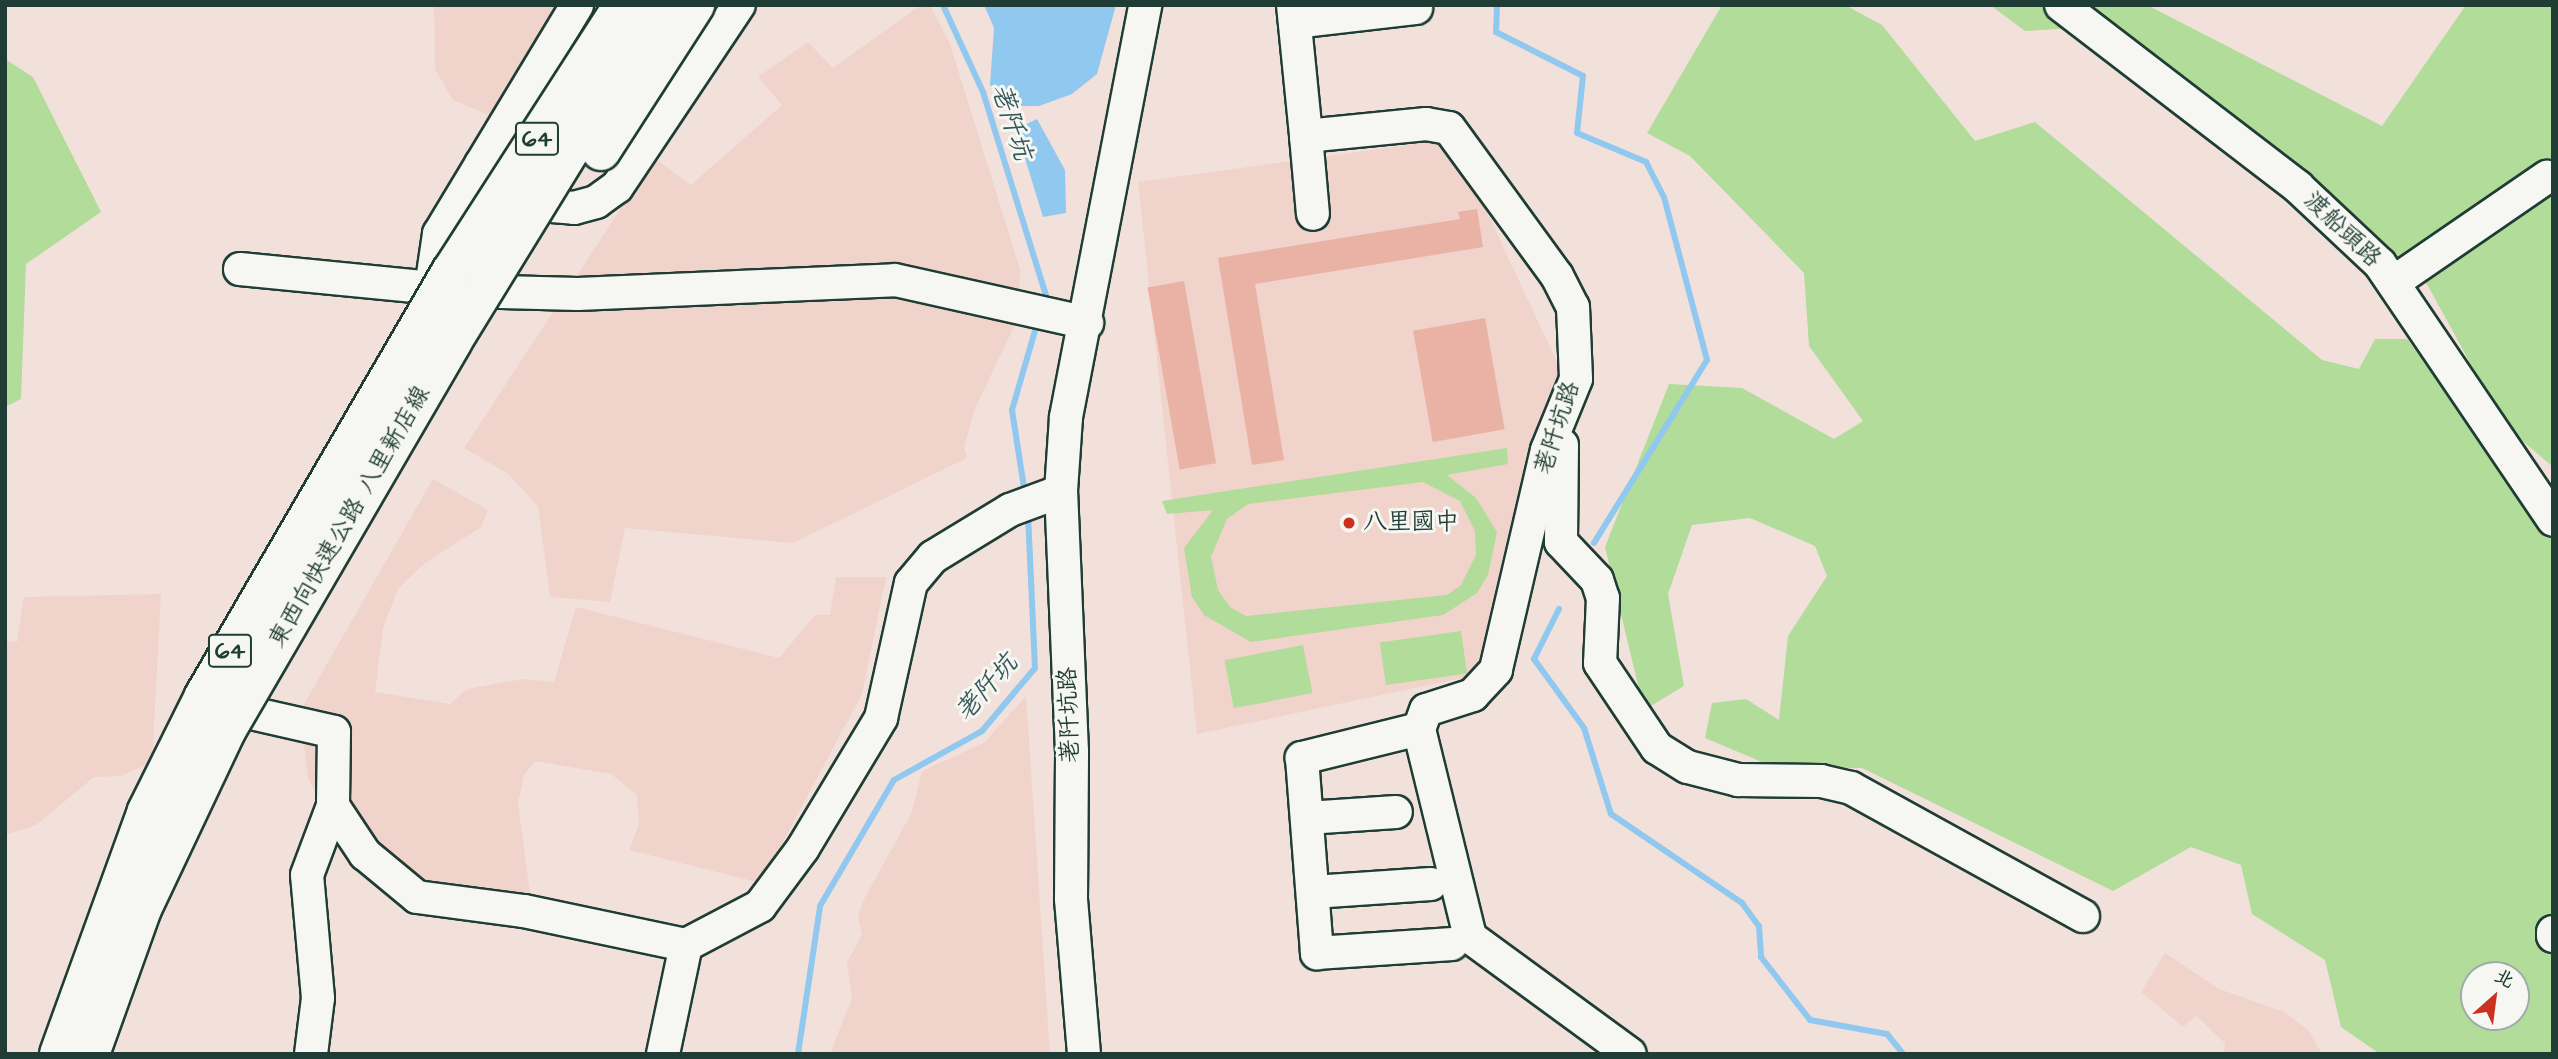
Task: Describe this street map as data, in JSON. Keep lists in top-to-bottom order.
{
  "streets": {
    "highway": ["64", "東西向快速公路 八里新店線"],
    "street": ["渡船頭路", "荖阡坑路"]
  },
  "water": ["荖阡坑"],
  "places": ["八里國中"],
  "north": "top right"
}
